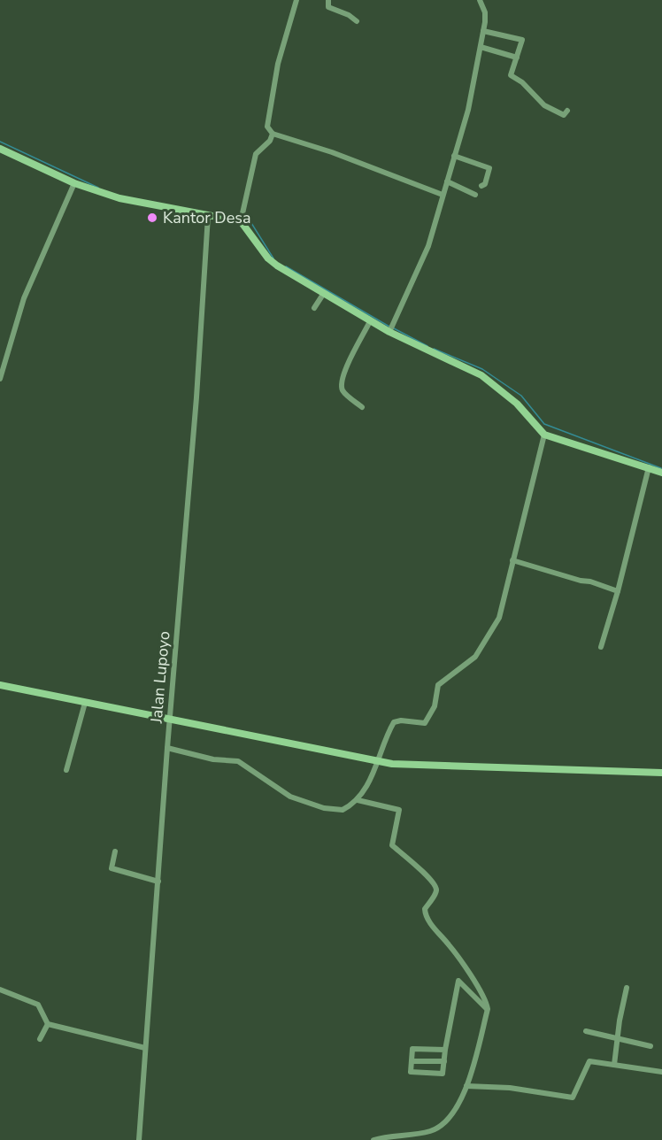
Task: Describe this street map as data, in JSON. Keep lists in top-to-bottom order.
{
  "streets": {
    "street": ["Jalan Lupoyo"]
  },
  "places": ["Kantor Desa"]
}
